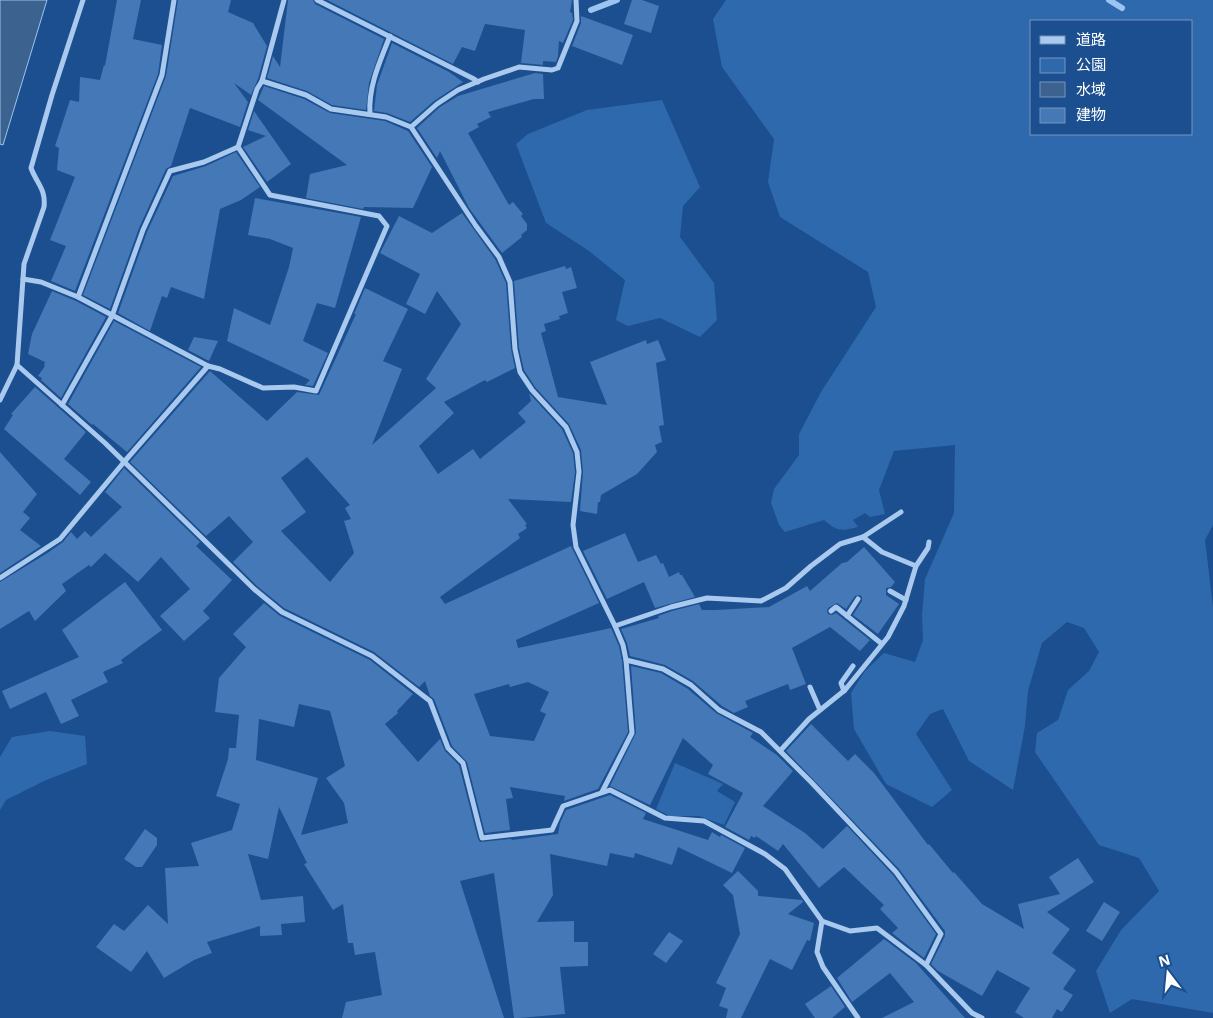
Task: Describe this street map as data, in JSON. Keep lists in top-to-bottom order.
{
  "legend": [
    "道路",
    "公園",
    "水域",
    "建物"
  ],
  "north": "top"
}
